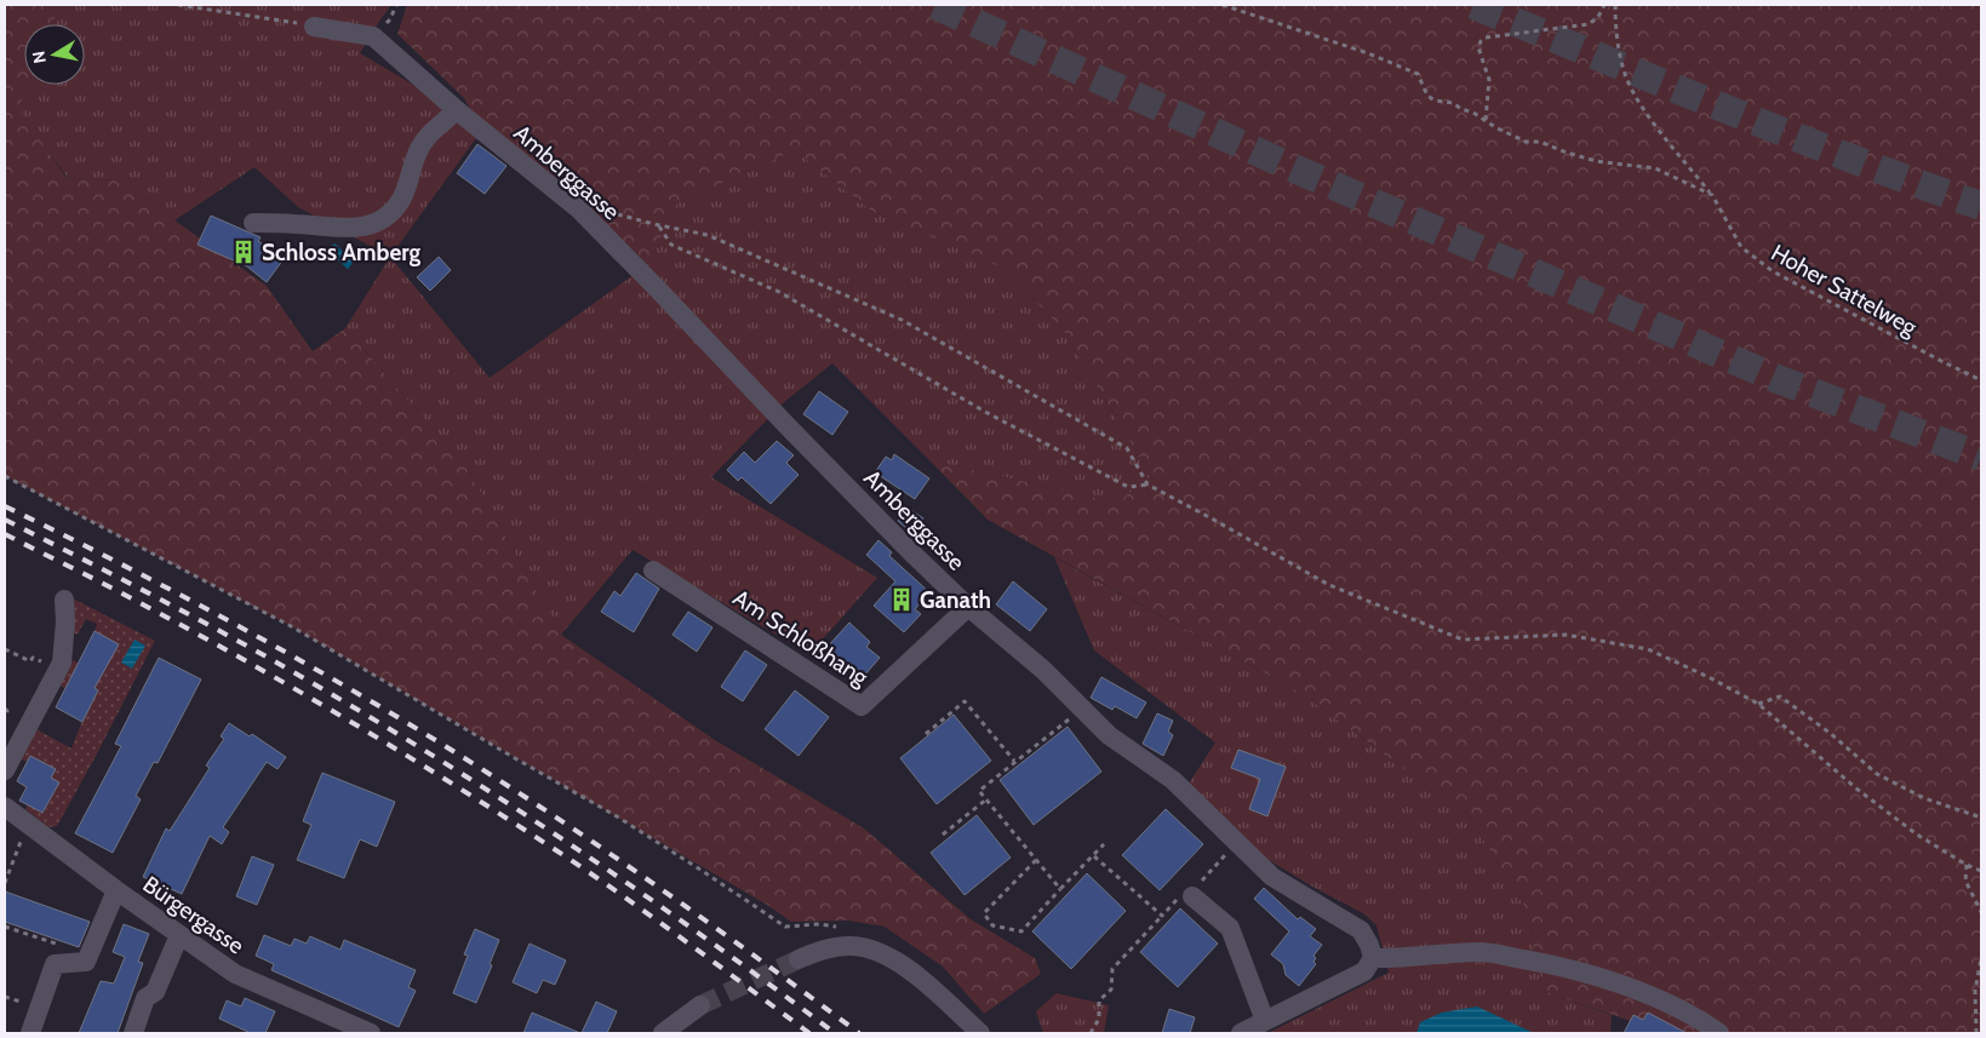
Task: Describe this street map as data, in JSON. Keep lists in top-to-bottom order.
{
  "streets": {
    "street": ["Amberggasse", "Am Schloßhang", "Bürgergasse"],
    "path": ["Hoher Sattelweg"]
  },
  "crossings": [
    ["Amberggasse", "Am Schloßhang"]
  ],
  "places": {
    "building": ["Schloss Amberg", "Ganath"]
  },
  "north": "left"
}
